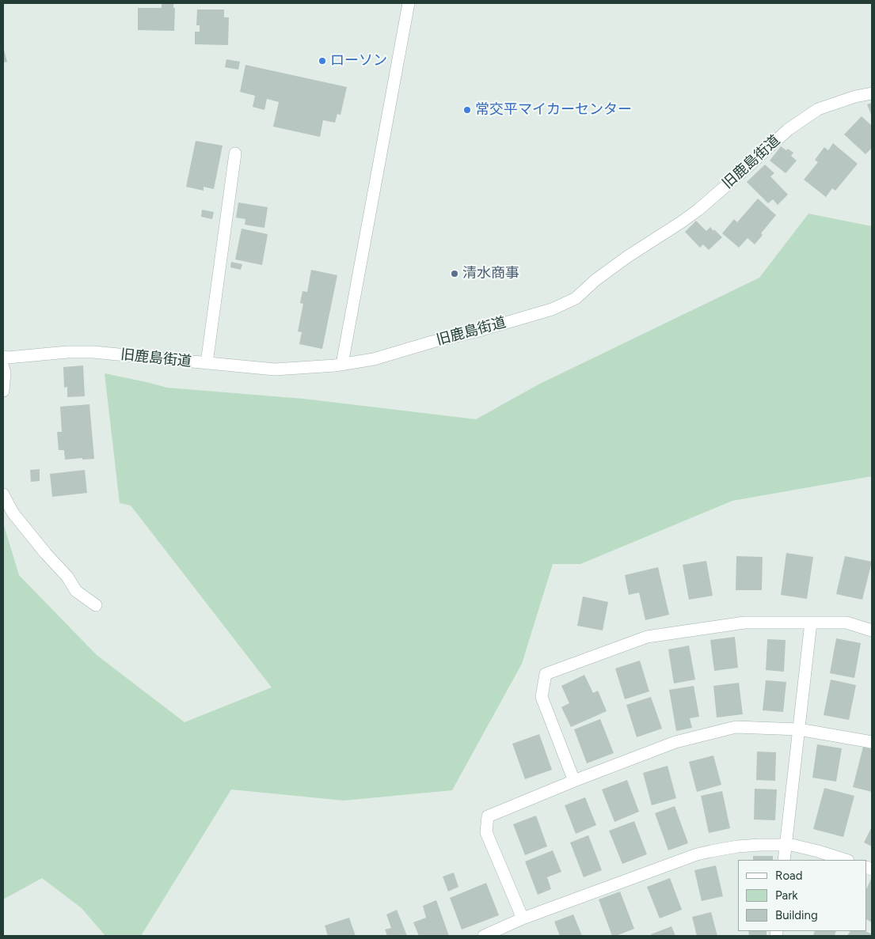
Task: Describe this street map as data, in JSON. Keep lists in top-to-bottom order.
{
  "streets": {
    "street": ["旧鹿島街道"]
  },
  "places": ["ローソン", "常交平マイカーセンター", "清水商事"],
  "legend": ["Road", "Park", "Building"]
}
